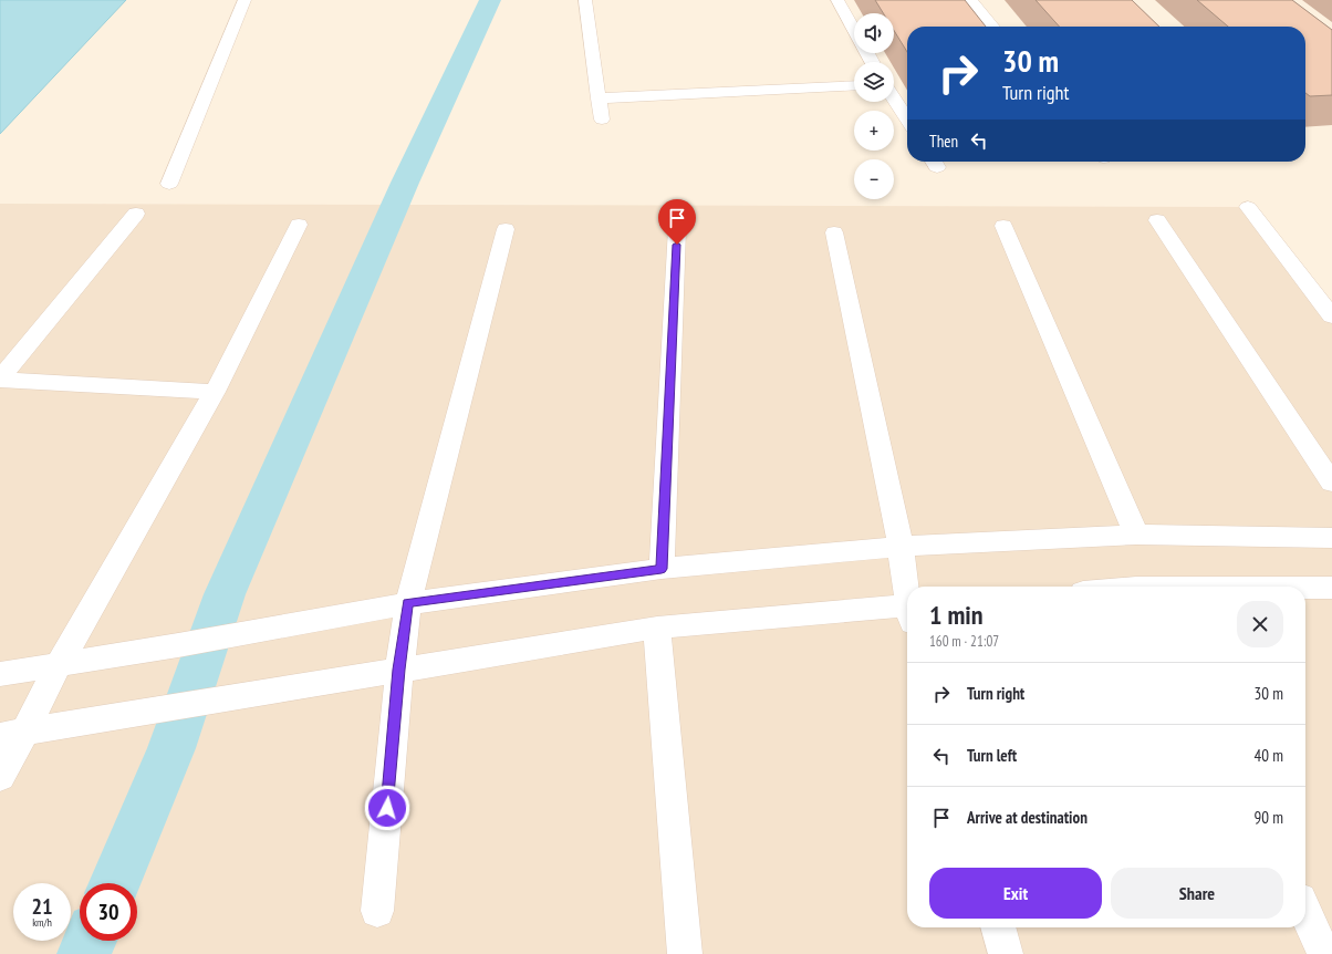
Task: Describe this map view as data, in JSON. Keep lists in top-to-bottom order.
{
  "page": {
    "map_buttons": ["+", "−"],
    "turn": ["30 m", "Turn right"],
    "then": "Then",
    "heading": ["1 min", "160 m · 21:07"],
    "list": [
      {
        "name": "Turn right",
        "value": "30 m"
      },
      {
        "name": "Turn left",
        "value": "40 m"
      },
      {
        "name": "Arrive at destination",
        "value": "90 m"
      }
    ],
    "buttons": ["Exit", "Share"],
    "speed": "21 km/h",
    "limit": "30"
  }
}
